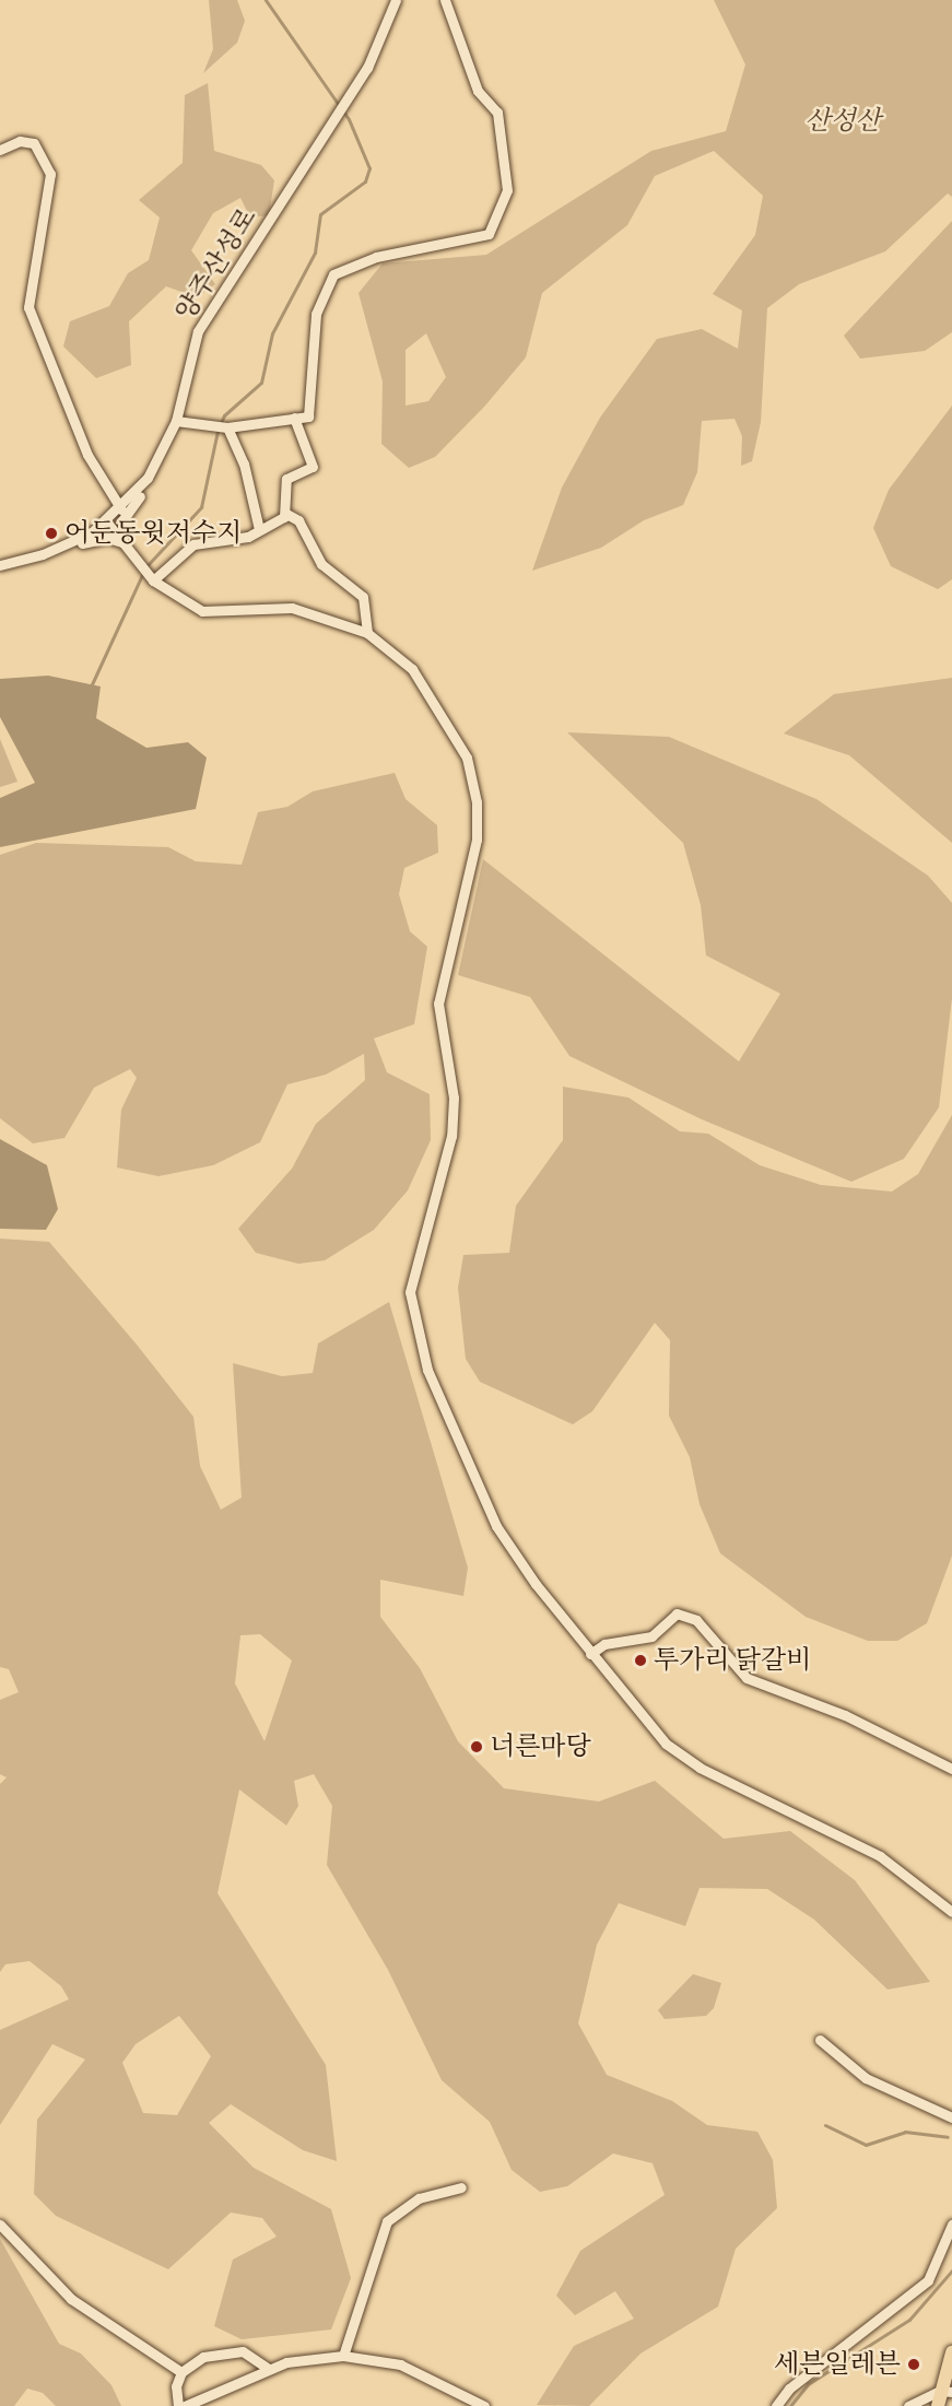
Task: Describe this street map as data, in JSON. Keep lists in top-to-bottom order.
{
  "streets": {
    "street": ["양주산성로"]
  },
  "parks": ["산성산"],
  "places": [
    "어둔동윗저수지",
    "투가리 닭갈비",
    "너른마당",
    "세븐일레븐"
  ]
}
